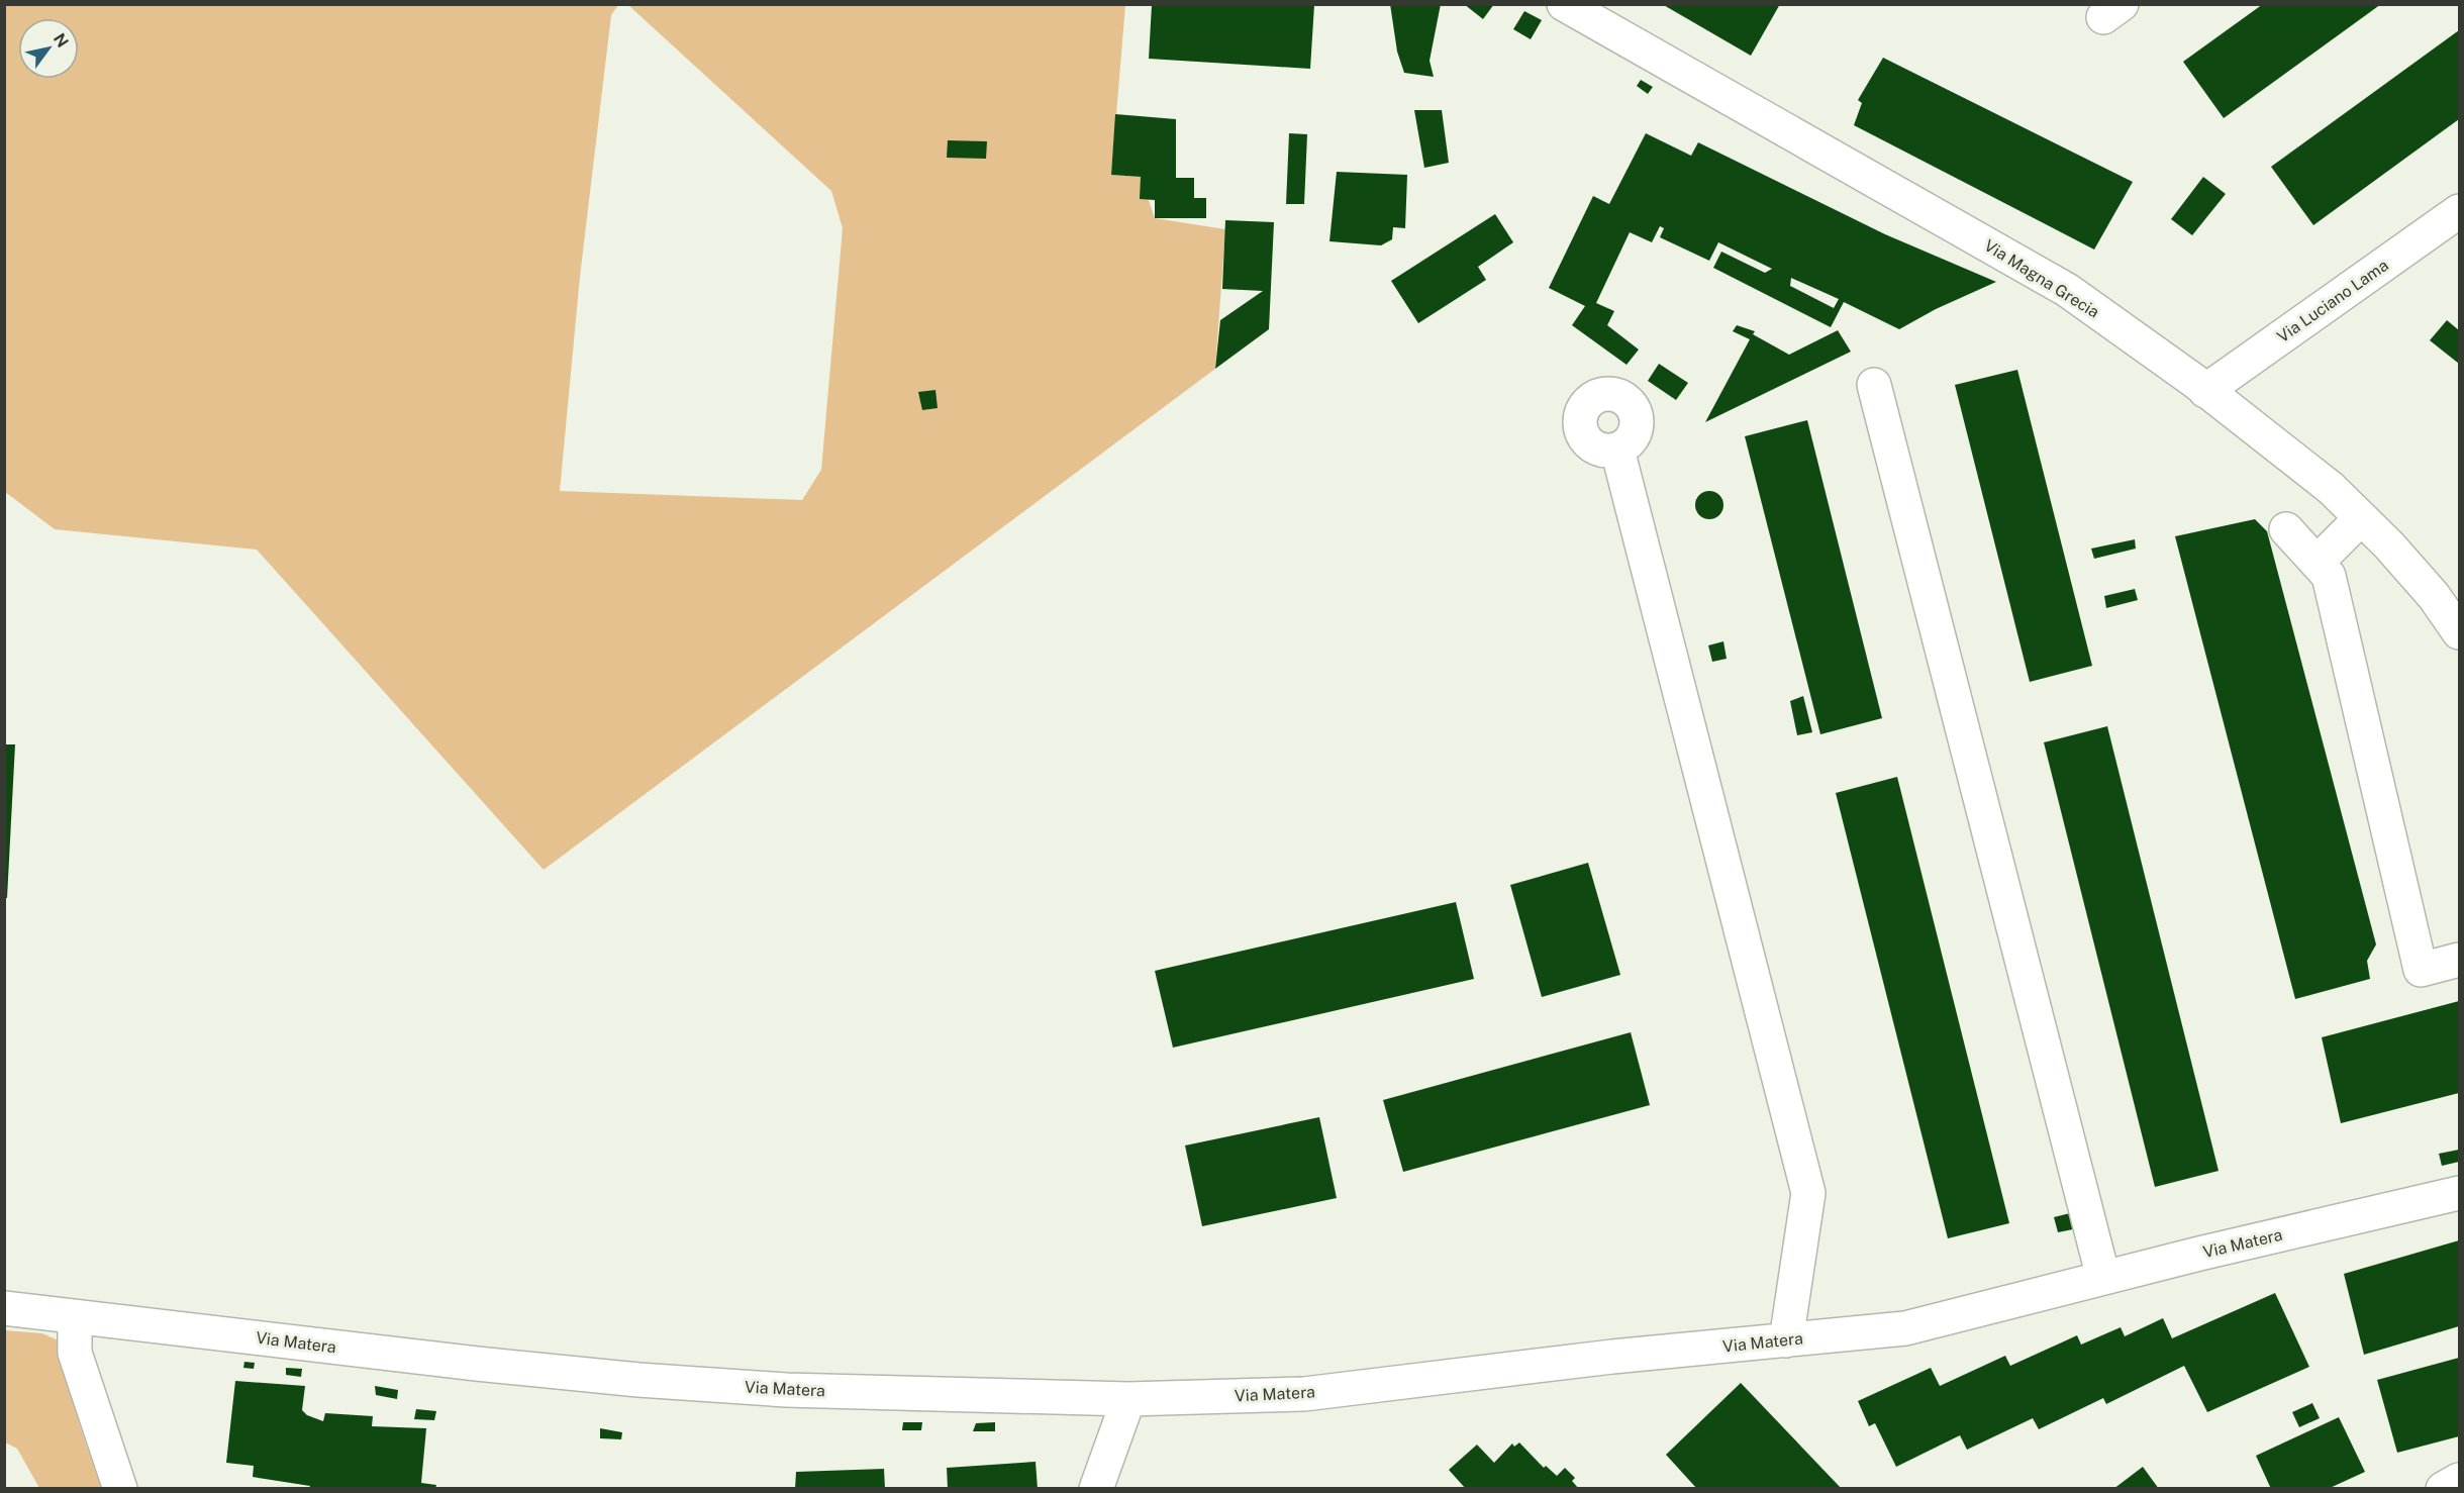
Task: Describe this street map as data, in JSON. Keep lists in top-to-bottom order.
{
  "streets": {
    "street": ["Via Magna Grecia", "Via Luciano Lama", "Via Matera"]
  },
  "crossings": [
    ["Via Magna Grecia", "Via Luciano Lama"]
  ],
  "north": "top right"
}
